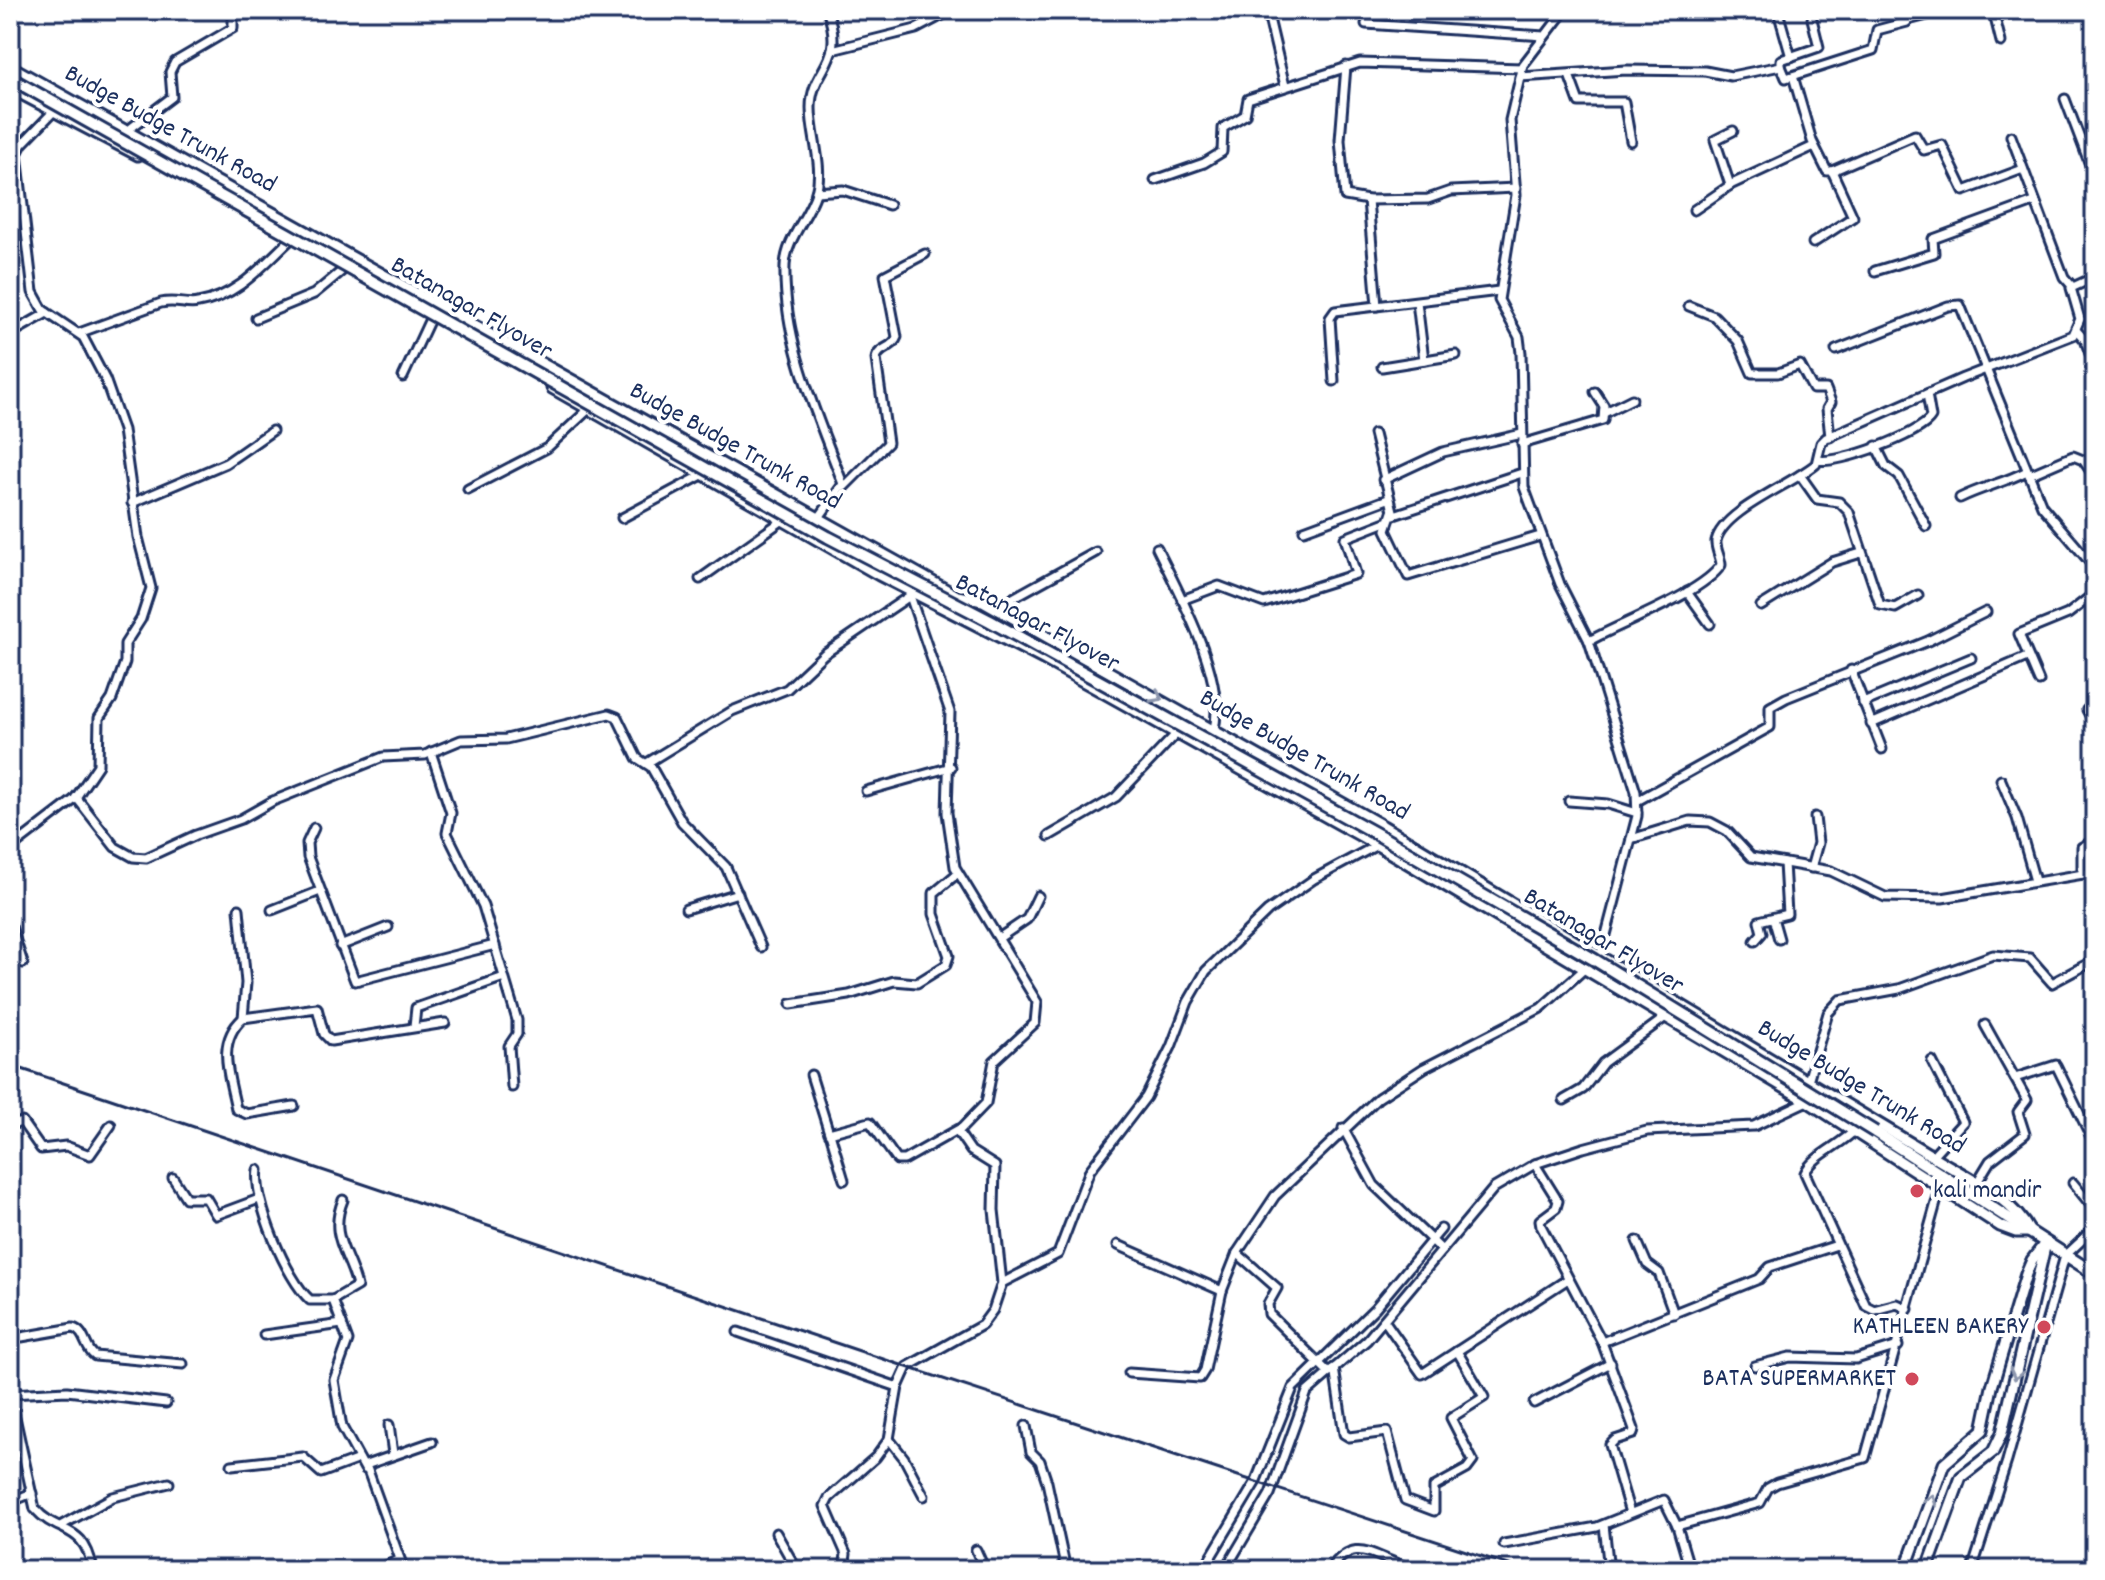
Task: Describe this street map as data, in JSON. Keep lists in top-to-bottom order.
{
  "streets": {
    "main road": ["Batanagar Flyover"],
    "street": ["Budge Budge Trunk Road"]
  },
  "crossings": [
    ["Budge Budge Trunk Road", "Batanagar Flyover"]
  ],
  "places": ["kali mandir", "KATHLEEN BAKERY", "BATA SUPERMARKET"]
}
